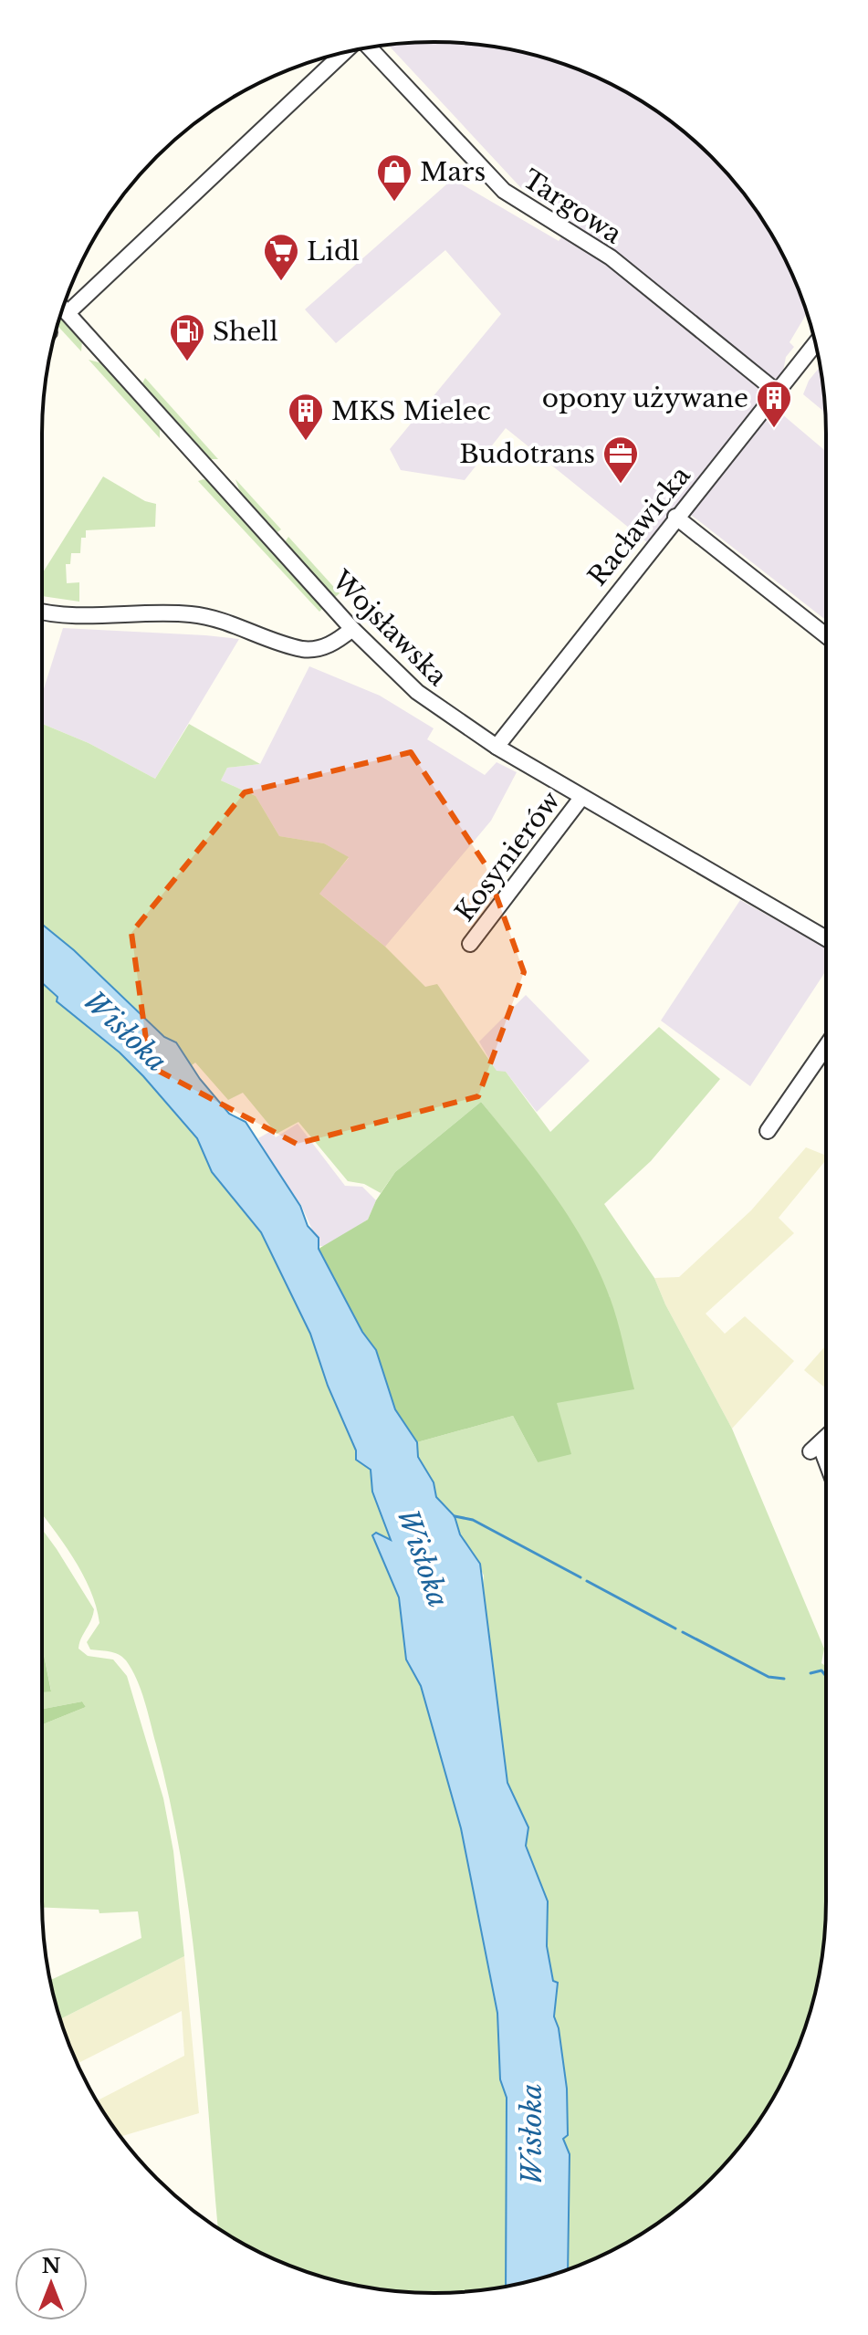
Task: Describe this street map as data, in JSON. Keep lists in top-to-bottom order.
{
  "streets": {
    "street": [
      "Targowa",
      "Racławicka",
      "Wojsławska",
      "Kosynierów"
    ]
  },
  "crossings": [
    ["Targowa", "Racławicka"],
    ["Racławicka", "Wojsławska"],
    ["Wojsławska", "Kosynierów"]
  ],
  "water": ["Wisłoka"],
  "places": {
    "shop": ["Mars"],
    "supermarket": ["Lidl"],
    "fuel station": ["Shell"],
    "building": ["opony używane", "MKS Mielec"],
    "office": ["Budotrans"]
  },
  "north": "top"
}
